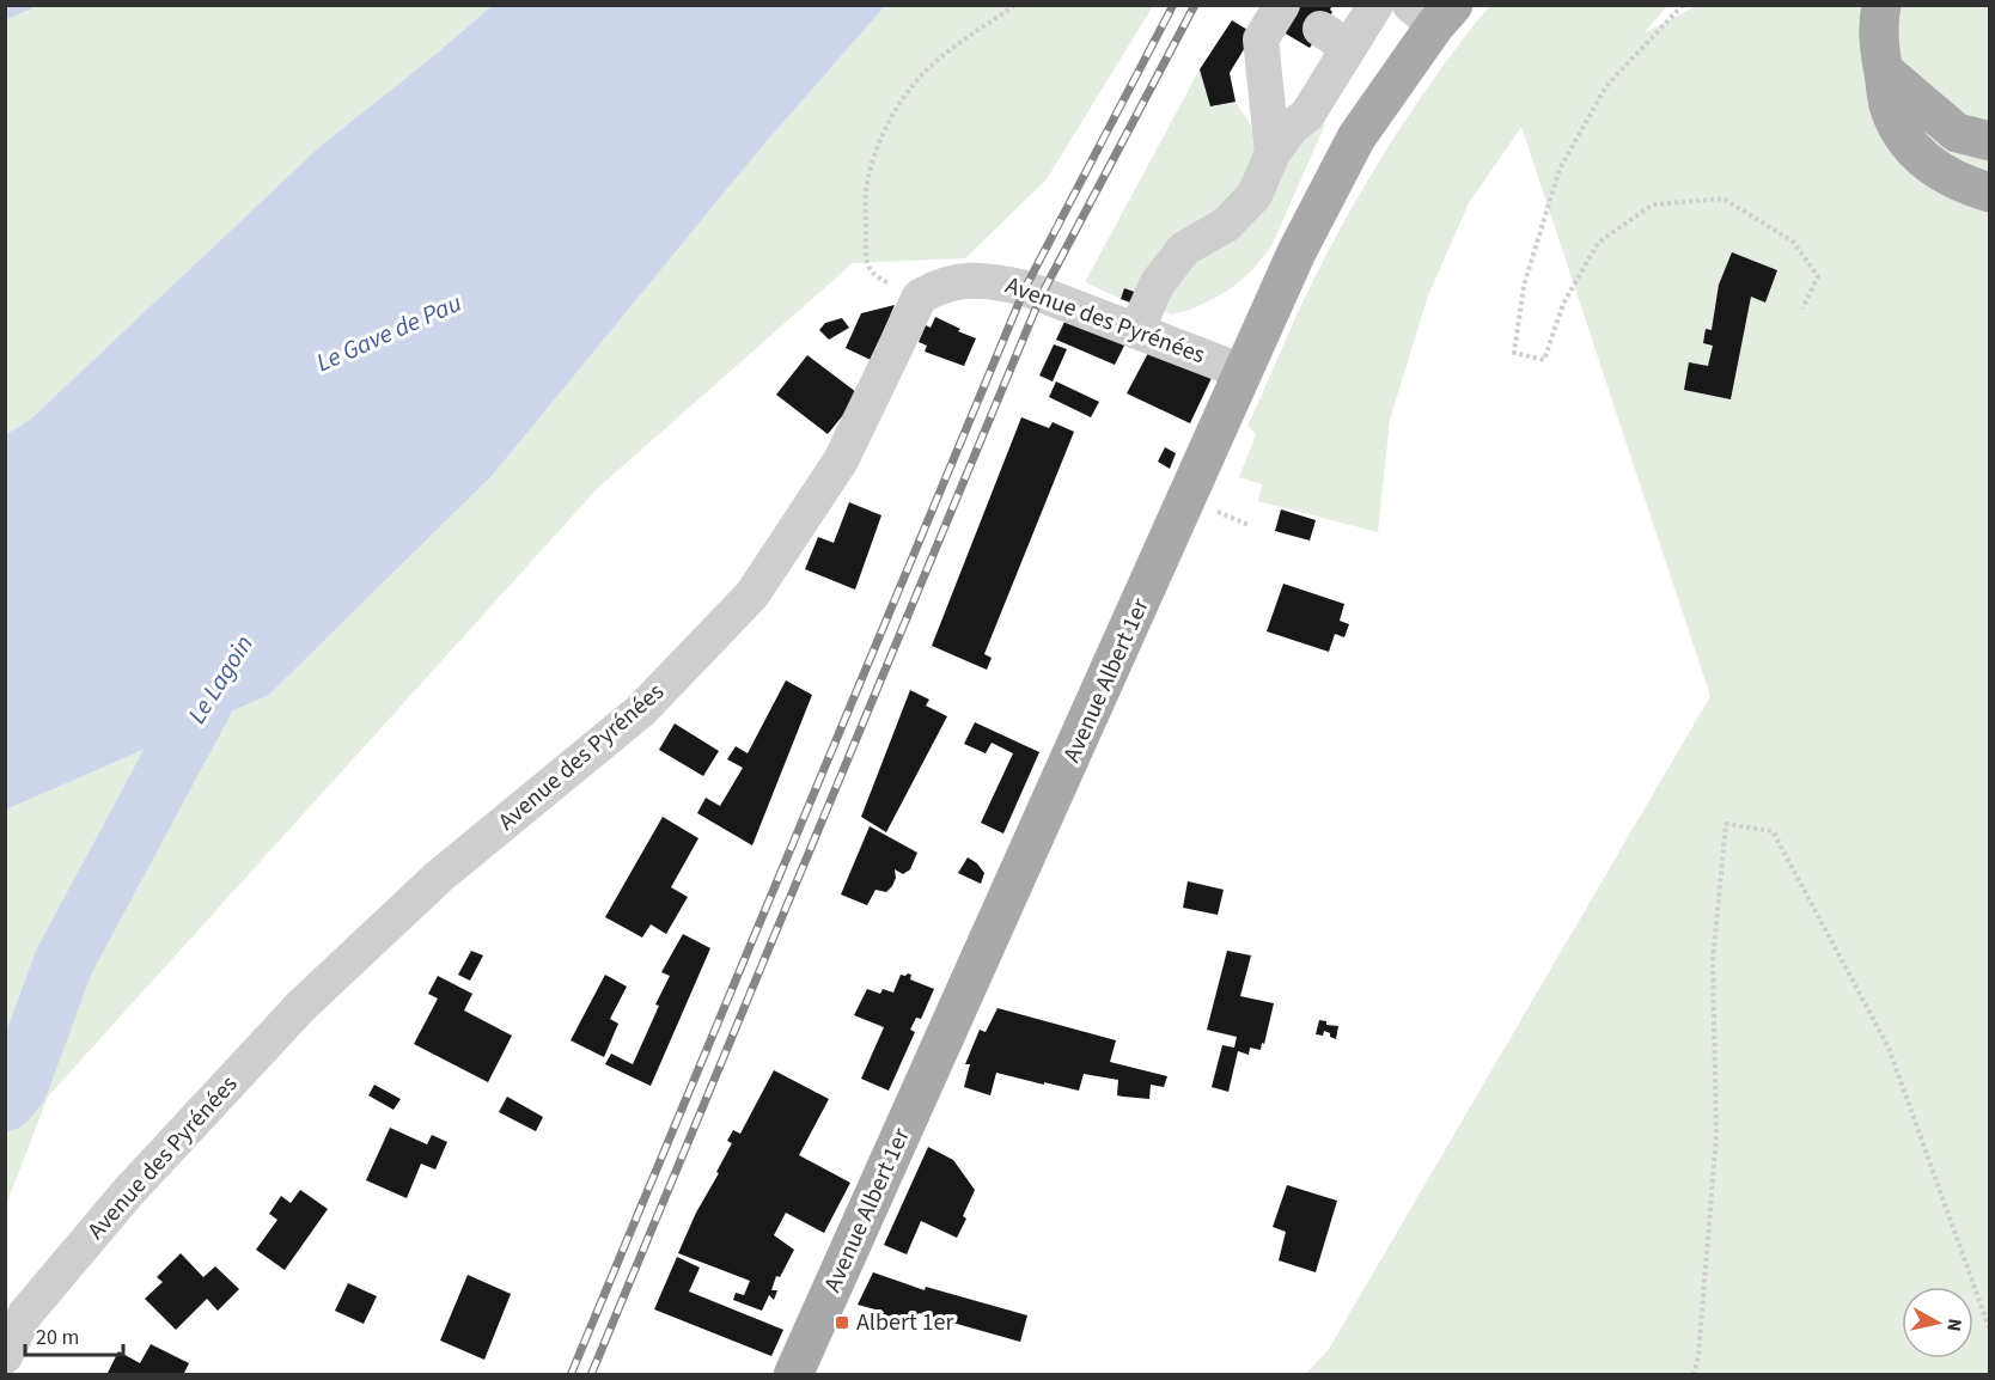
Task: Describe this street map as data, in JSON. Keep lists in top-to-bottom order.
{
  "streets": {
    "main road": ["Avenue Albert 1er"],
    "street": ["Avenue des Pyrénées"]
  },
  "crossings": [
    ["Avenue des Pyrénées", "Avenue Albert 1er"]
  ],
  "water": ["Le Gave de Pau", "Le Lagoin"],
  "places": {
    "transit": ["Albert 1er"]
  },
  "scale_bar": "20 m",
  "north": "right"
}
